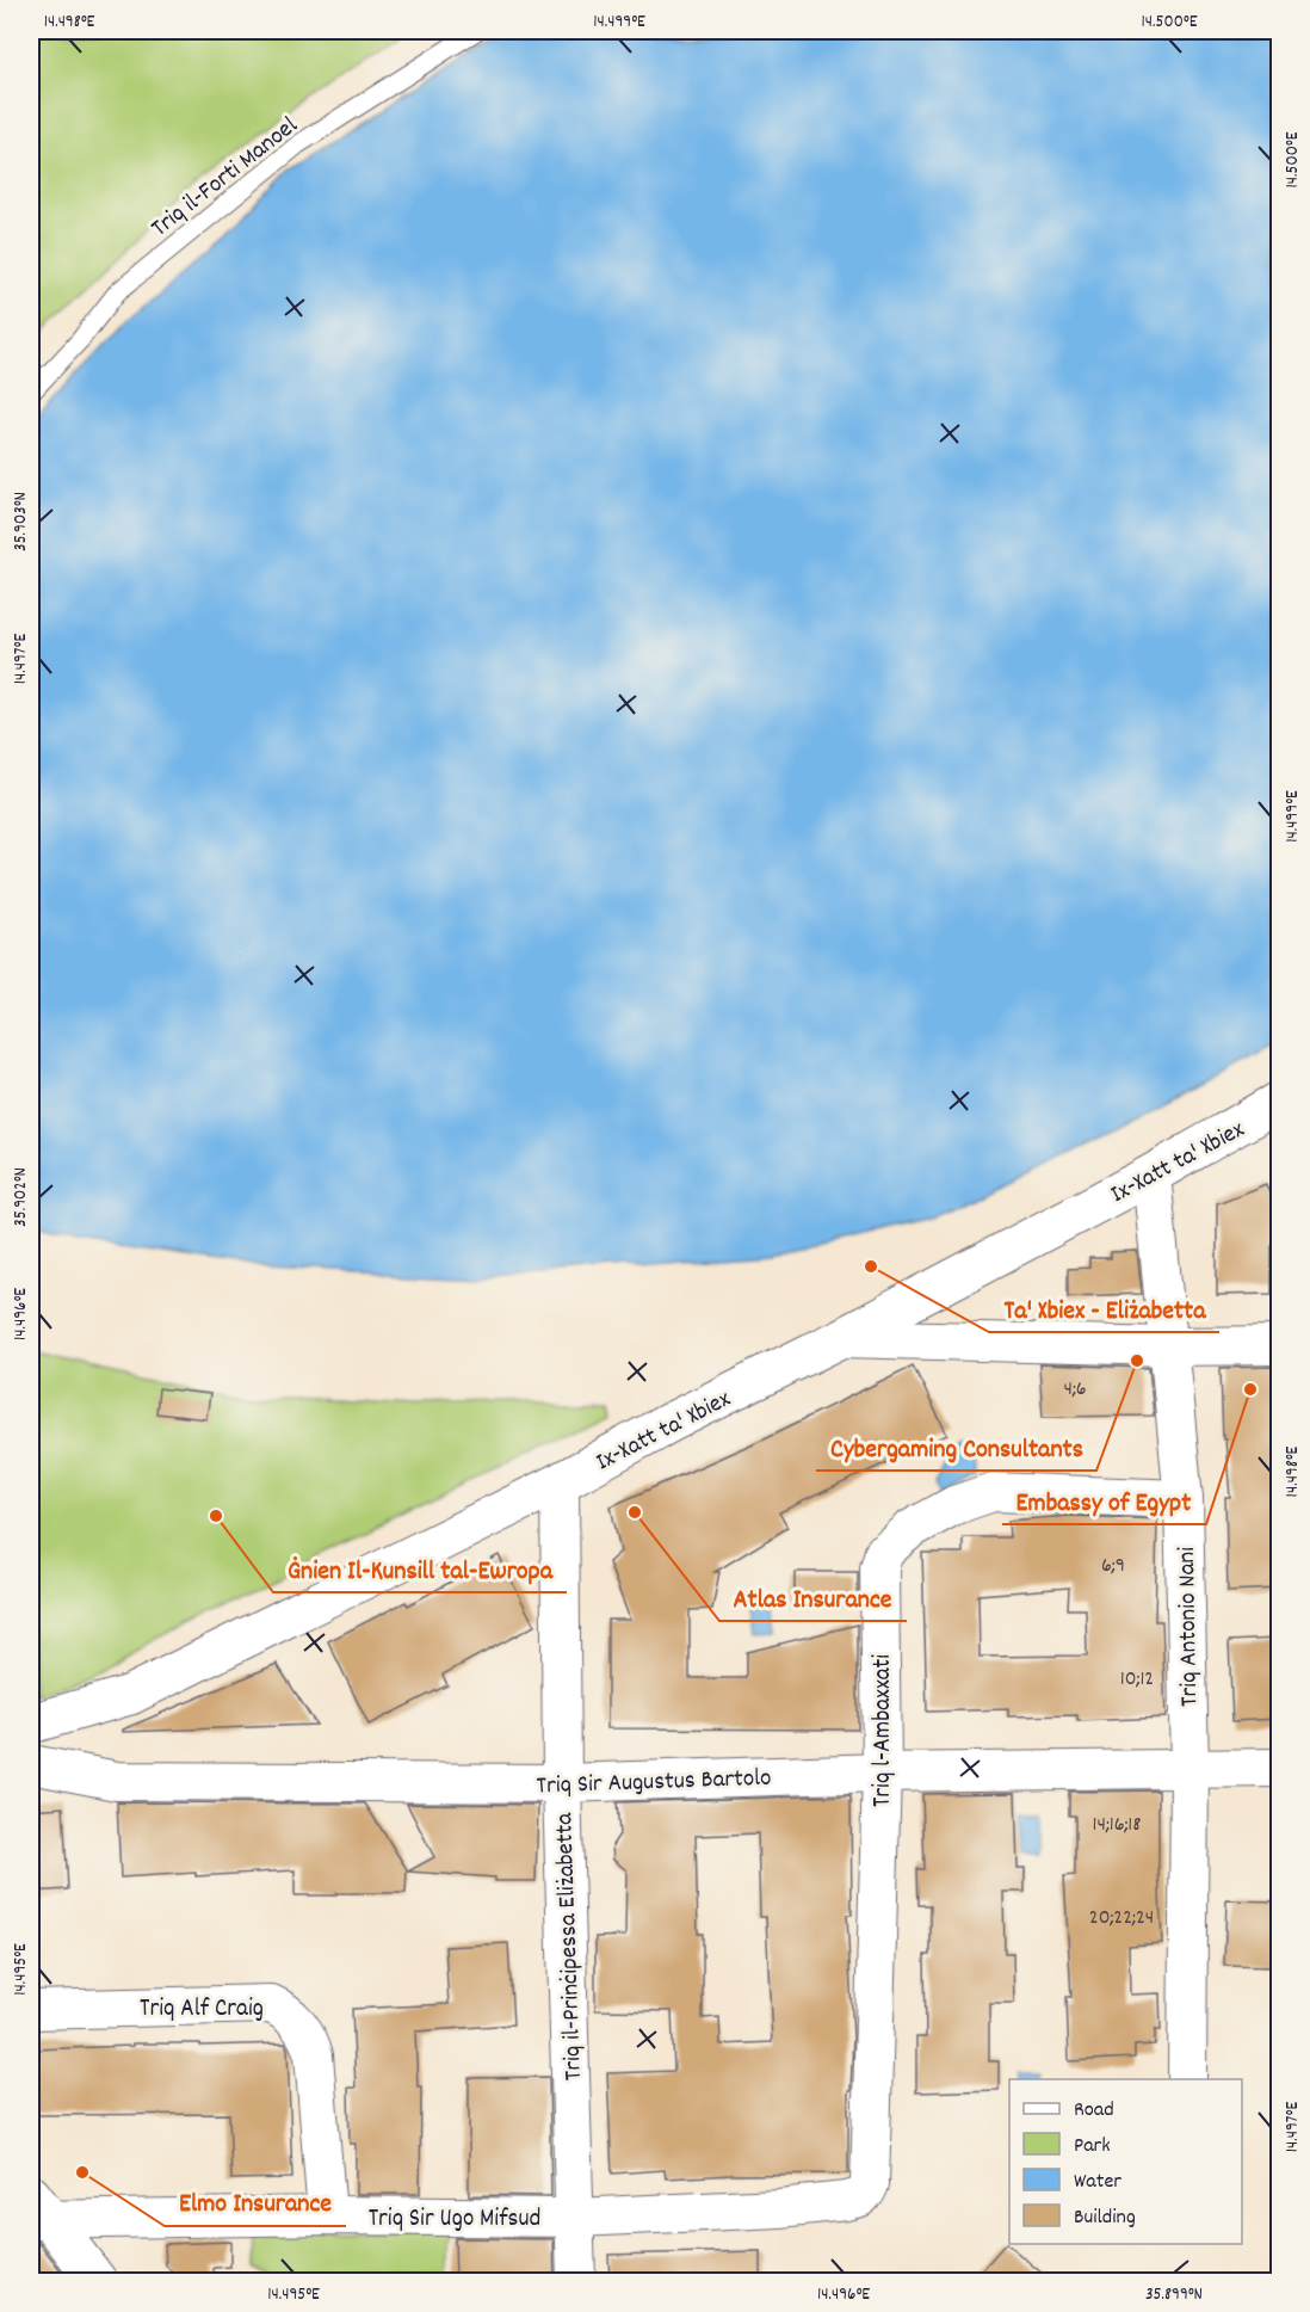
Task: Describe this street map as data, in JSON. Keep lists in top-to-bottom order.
{
  "streets": {
    "main road": ["Ix-Xatt ta' Xbiex"],
    "street": [
      "Triq Antonio Nani",
      "Triq l-Ambaxxati",
      "Triq Sir Augustus Bartolo",
      "Triq il-Prinċipessa Eliżabetta",
      "Triq Alf Craig",
      "Triq Sir Ugo Mifsud"
    ],
    "lane": ["Triq il-Forti Manoel"]
  },
  "crossings": [
    ["Ix-Xatt ta' Xbiex", "Triq Antonio Nani"],
    ["Ix-Xatt ta' Xbiex", "Triq il-Prinċipessa Eliżabetta"],
    ["Triq Antonio Nani", "Triq l-Ambaxxati"],
    ["Triq Antonio Nani", "Triq Sir Augustus Bartolo"],
    ["Triq l-Ambaxxati", "Triq Sir Augustus Bartolo"],
    ["Triq l-Ambaxxati", "Triq Sir Ugo Mifsud"],
    ["Triq Sir Augustus Bartolo", "Triq il-Prinċipessa Eliżabetta"],
    ["Triq il-Prinċipessa Eliżabetta", "Triq Sir Ugo Mifsud"],
    ["Triq Alf Craig", "Triq Sir Ugo Mifsud"]
  ],
  "places": [
    "Ta' Xbiex - Eliżabetta",
    "Cybergaming Consultants",
    "Embassy of Egypt",
    "Atlas Insurance",
    "Ġnien Il-Kunsill tal-Ewropa",
    "Elmo Insurance"
  ],
  "house_numbers": [
    "4;6",
    "6;9",
    "10;12",
    "14;16;18",
    "20;22;24"
  ],
  "legend": [
    "Road",
    "Park",
    "Water",
    "Building"
  ],
  "coordinates": [
    "14.498°E",
    "14.499°E",
    "14.500°E",
    "35.903°N",
    "14.497°E",
    "35.902°N",
    "14.496°E",
    "14.495°E",
    "35.899°N"
  ]
}
